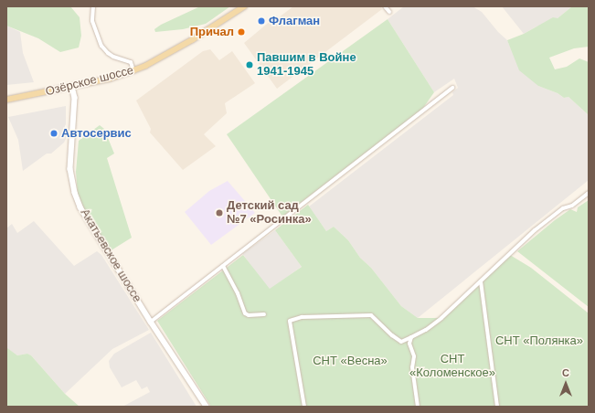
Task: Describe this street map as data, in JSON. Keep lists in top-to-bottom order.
{
  "streets": {
    "main road": ["Озёрское шоссе", "Акатьевское шоссе"]
  },
  "crossings": [
    ["Озёрское шоссе", "Акатьевское шоссе"]
  ],
  "parks": ["СНТ «Полянка»", "СНТ «Коломенское»", "СНТ «Весна»"],
  "places": [
    "Флагман",
    "Причал",
    "Павшим в Войне 1941-1945",
    "Автосервис",
    "Детский сад №7 «Росинка»"
  ],
  "north": "top"
}
